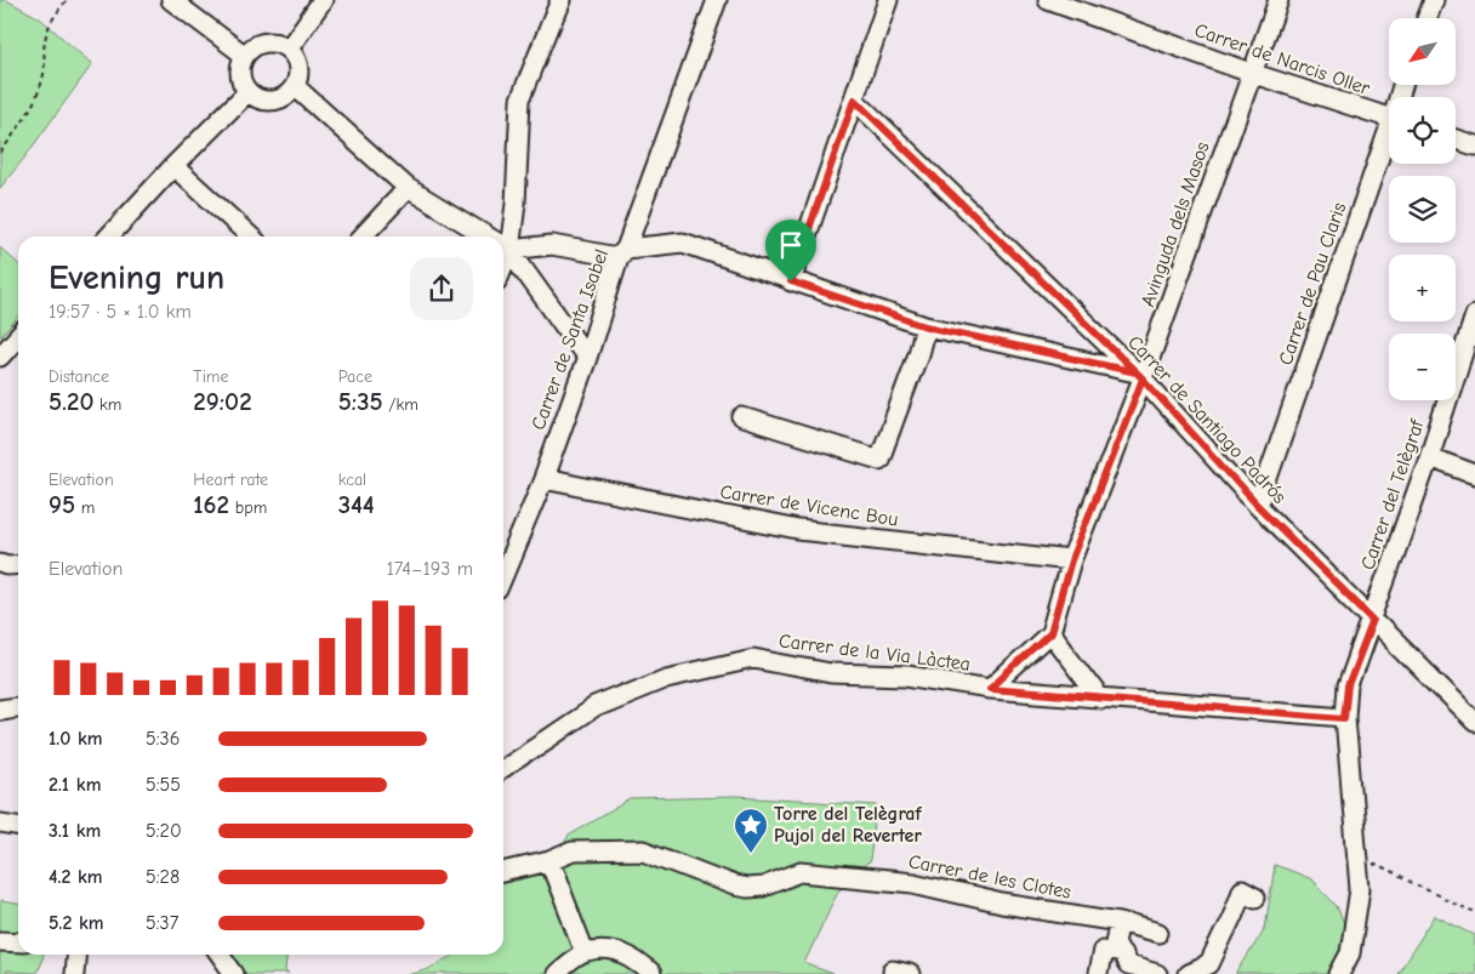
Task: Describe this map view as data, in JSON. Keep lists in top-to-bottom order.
{
  "streets": {
    "street": [
      "Carrer de Narcis Oller",
      "Avinguda dels Masos",
      "Carrer de Pau Claris",
      "Carrer de Santa Isabel",
      "Carrer de Santiago Padrós",
      "Carrer del Telègraf",
      "Carrer de Vicenc Bou",
      "Carrer de la Via Làctea",
      "Carrer de les Clotes"
    ]
  },
  "crossings": [
    ["Carrer de Narcis Oller", "Avinguda dels Masos"],
    ["Avinguda dels Masos", "Carrer de Santiago Padrós"],
    ["Avinguda dels Masos", "Carrer de Vicenc Bou"],
    ["Carrer de Pau Claris", "Carrer de Santiago Padrós"],
    ["Carrer de Santa Isabel", "Carrer de Vicenc Bou"],
    ["Carrer de Santiago Padrós", "Carrer del Telègraf"],
    ["Carrer del Telègraf", "Carrer de la Via Làctea"]
  ],
  "places": {
    "place": ["Torre del Telègraf Pujol del Reverter"]
  },
  "north": "bottom left",
  "page": {
    "map_buttons": ["+", "−"],
    "heading": ["Evening run", "19:57 · 5 × 1.0 km"],
    "stats": [
      ["Distance", "5.20 km"],
      ["Time", "29:02"],
      ["Pace", "5:35 /km"],
      ["Elevation", "95 m"],
      ["Heart rate", "162 bpm"],
      ["kcal", "344"]
    ],
    "chart": ["Elevation", "174–193 m"],
    "list": [
      {
        "name": "1.0 km",
        "note": "5:36"
      },
      {
        "name": "2.1 km",
        "note": "5:55"
      },
      {
        "name": "3.1 km",
        "note": "5:20"
      },
      {
        "name": "4.2 km",
        "note": "5:28"
      },
      {
        "name": "5.2 km",
        "note": "5:37"
      }
    ]
  }
}
